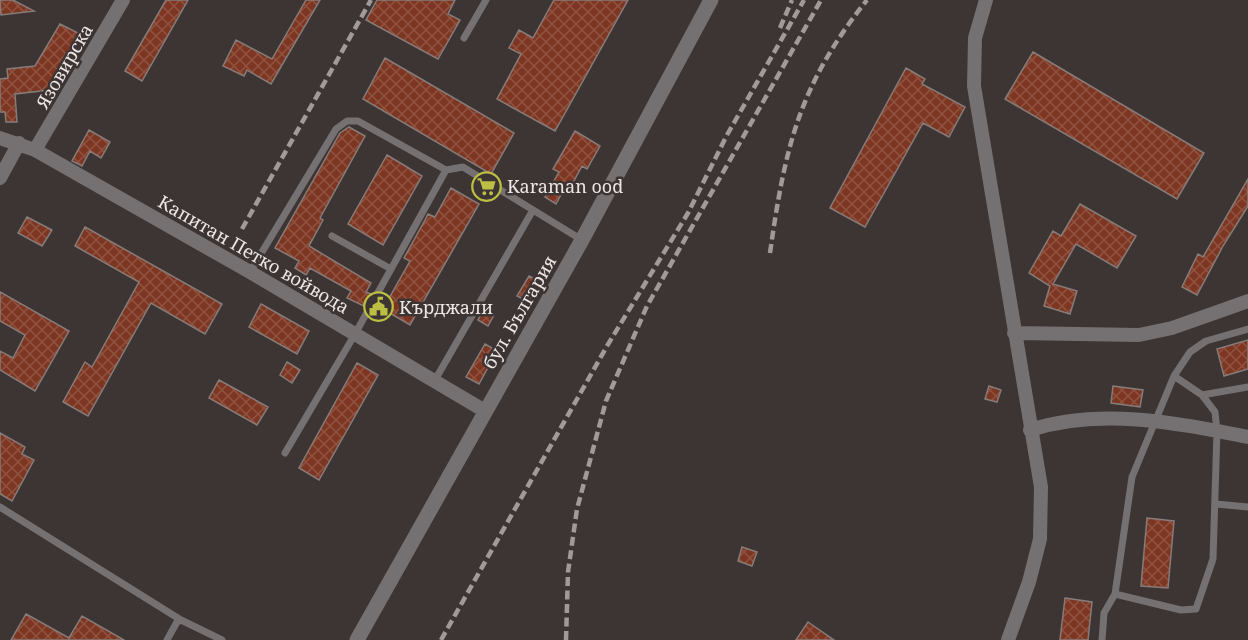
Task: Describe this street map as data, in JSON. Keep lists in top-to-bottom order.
{
  "streets": {
    "street": ["Язовирска", "Капитан Петко войвода", "бул. България"]
  },
  "crossings": [
    ["Язовирска", "Капитан Петко войвода"],
    ["Капитан Петко войвода", "бул. България"]
  ],
  "places": {
    "supermarket": ["Karaman ood"],
    "public building": ["Кърджали"]
  }
}
